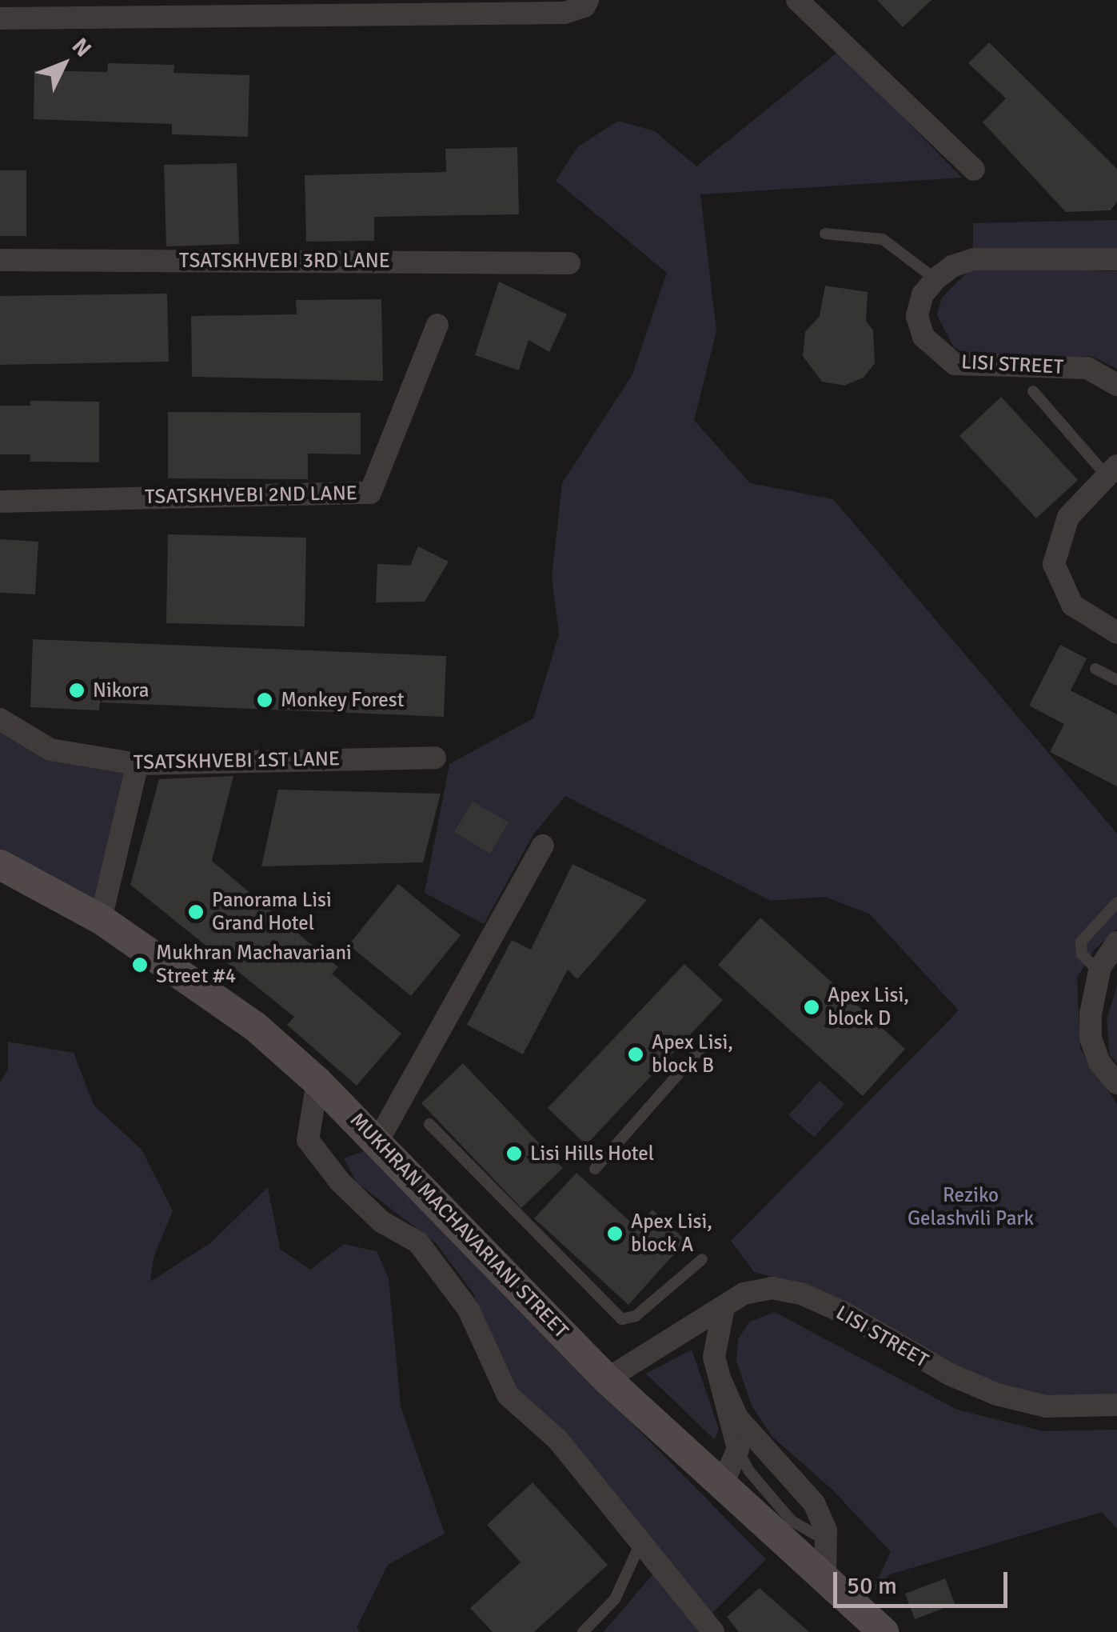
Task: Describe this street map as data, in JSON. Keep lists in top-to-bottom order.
{
  "streets": {
    "main road": ["MUKHRAN MACHAVARIANI STREET"],
    "street": [
      "TSATSKHVEBI 3RD LANE",
      "LISI STREET",
      "TSATSKHVEBI 2ND LANE",
      "TSATSKHVEBI 1ST LANE"
    ]
  },
  "crossings": [
    ["LISI STREET", "MUKHRAN MACHAVARIANI STREET"]
  ],
  "parks": ["Reziko Gelashvili Park"],
  "places": [
    "Nikora",
    "Monkey Forest",
    "Panorama Lisi Grand Hotel",
    "Mukhran Machavariani Street #4",
    "Apex Lisi, block D",
    "Apex Lisi, block B",
    "Lisi Hills Hotel",
    "Apex Lisi, block A"
  ],
  "scale_bar": "50 m",
  "north": "top right"
}
